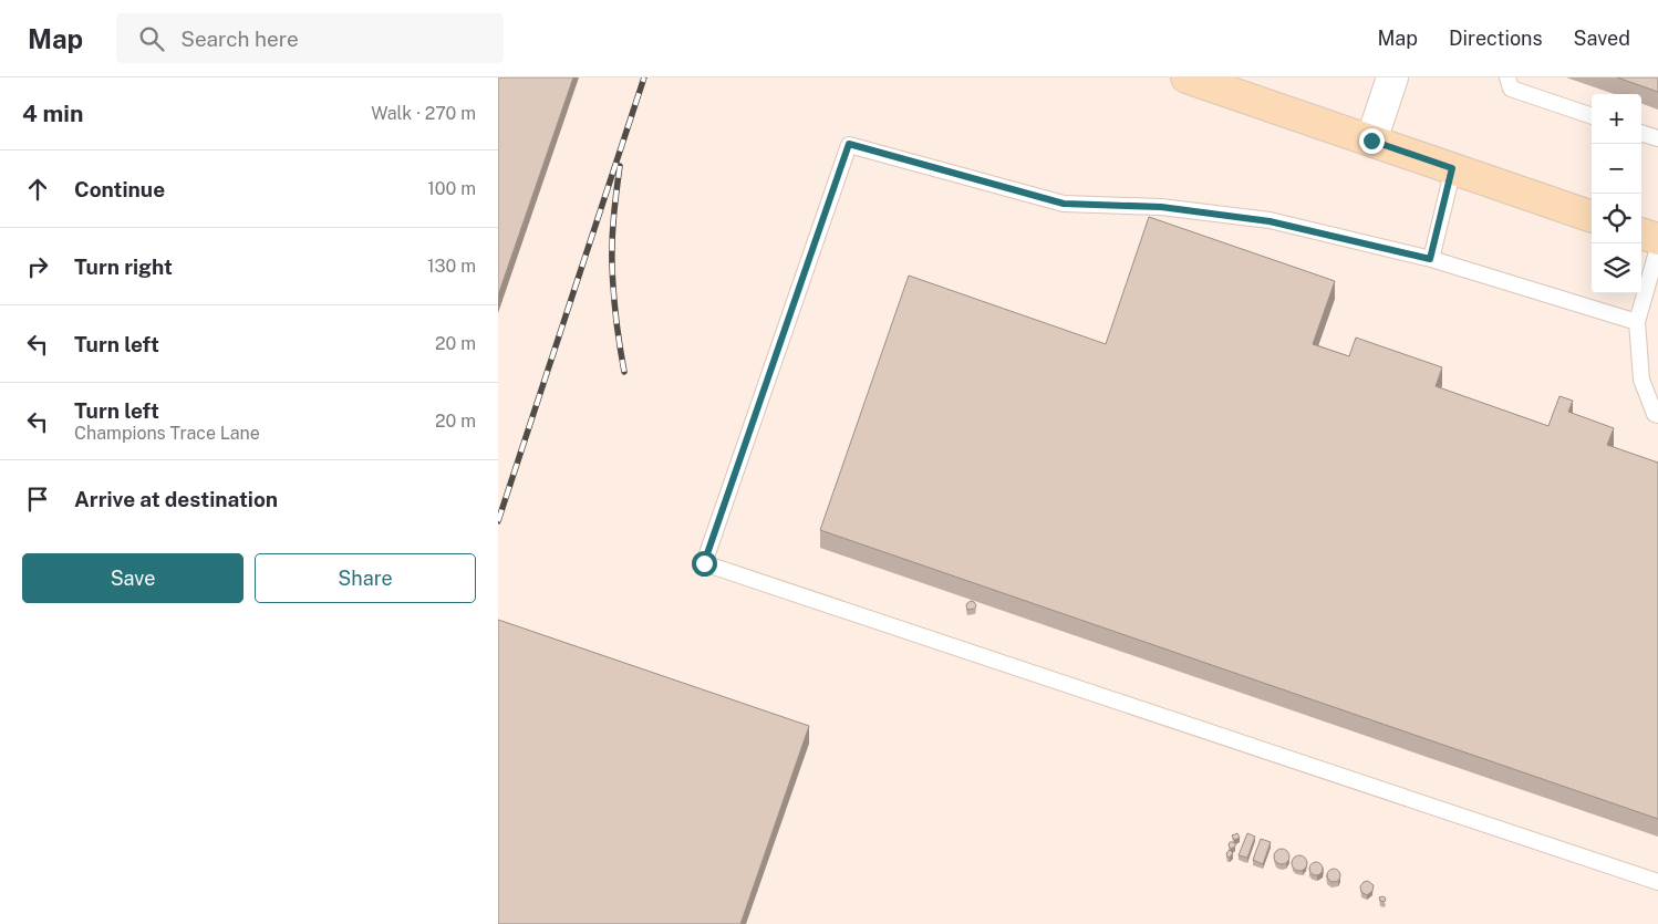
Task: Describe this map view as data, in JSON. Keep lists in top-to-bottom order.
{
  "page": {
    "header": "Map",
    "search": "Search here",
    "nav": ["Map", "Directions", "Saved"],
    "heading": ["4 min", "Walk · 270 m"],
    "map_buttons": ["+", "−"],
    "list": [
      ["Continue", "100 m"],
      ["Turn right", "130 m"],
      ["Turn left", "20 m"],
      ["Turn left", "Champions Trace Lane", "20 m"],
      "Arrive at destination"
    ],
    "buttons": ["Save", "Share"]
  }
}
